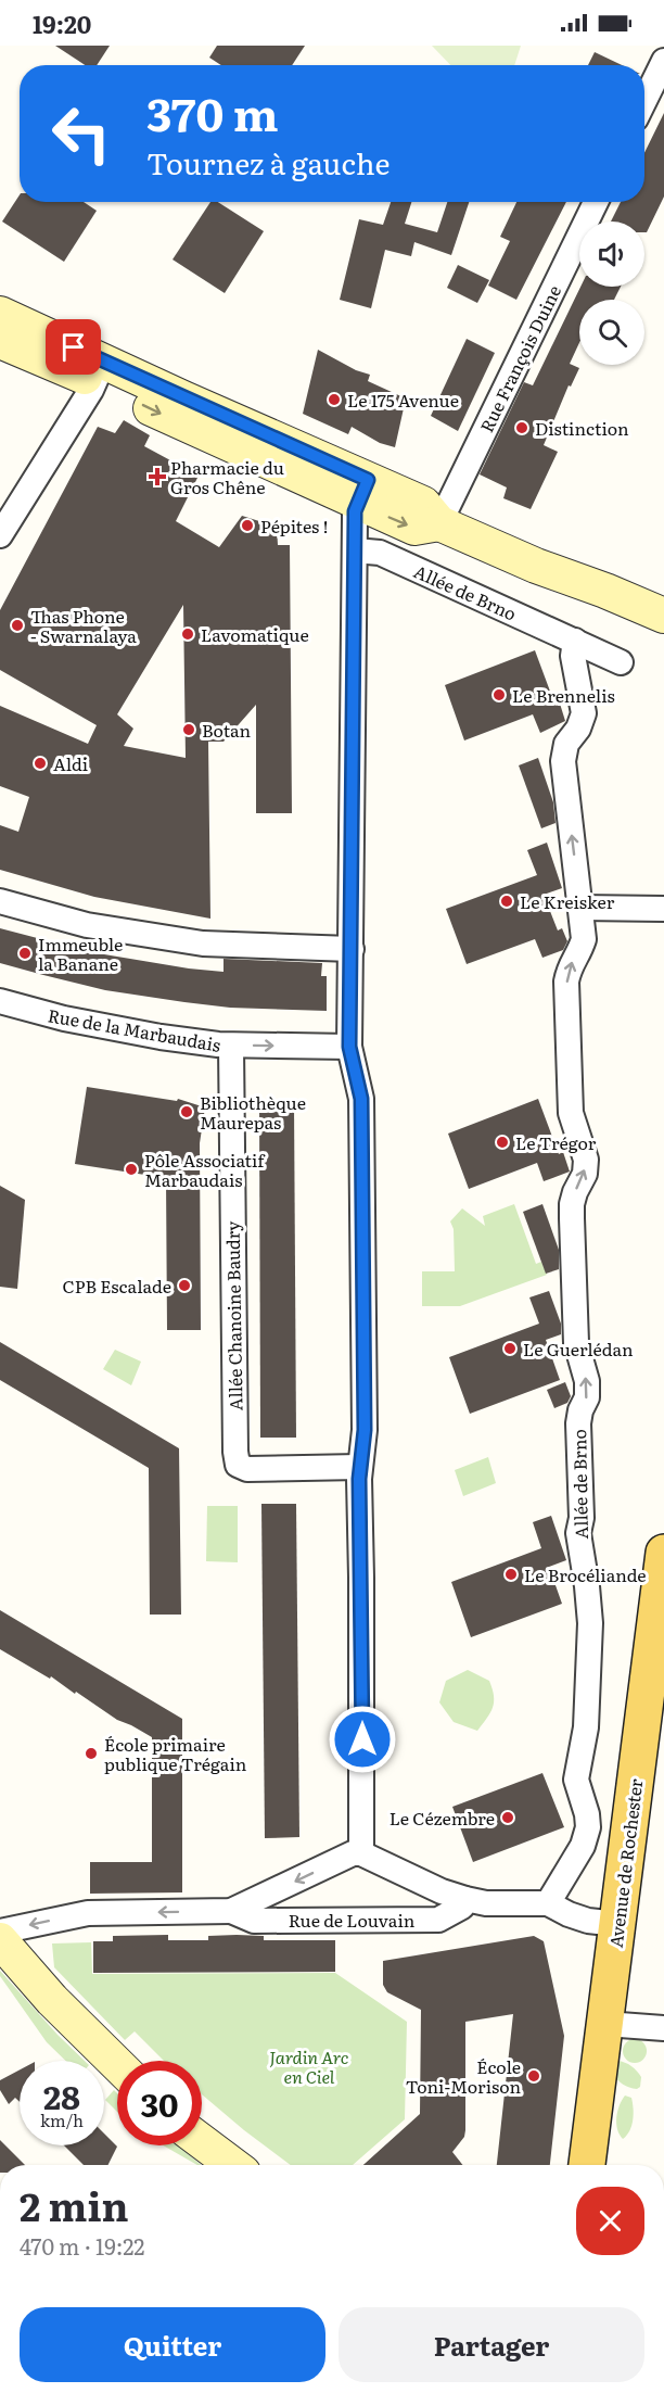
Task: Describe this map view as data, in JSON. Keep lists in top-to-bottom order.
{
  "streets": {
    "main road": ["Avenue de Rochester"],
    "street": [
      "Rue François Duine",
      "Allée de Brno",
      "Rue de la Marbaudais",
      "Allée Chanoine Baudry",
      "Rue de Louvain"
    ]
  },
  "crossings": [
    ["Rue de la Marbaudais", "Allée Chanoine Baudry"]
  ],
  "parks": ["Jardin Arc en Ciel"],
  "places": {
    "other": [
      "Le 175 Avenue",
      "Distinction",
      "Pépites !",
      "Thas Phone - Swarnalaya",
      "Lavomatique",
      "Le Brennelis",
      "Botan",
      "Aldi",
      "Le Kreisker",
      "Immeuble la Banane",
      "Bibliothèque Maurepas",
      "Le Trégor",
      "Pôle Associatif Marbaudais",
      "CPB Escalade",
      "Le Guerlédan",
      "Le Brocéliande",
      "École primaire publique Trégain",
      "Le Cézembre",
      "École Toni-Morison"
    ],
    "health": ["Pharmacie du Gros Chêne"]
  },
  "page": {
    "status": "19:20",
    "turn": ["370 m", "Tournez à gauche"],
    "speed": "28 km/h",
    "limit": "30",
    "heading": ["2 min", "470 m · 19:22"],
    "buttons": ["Quitter", "Partager"]
  }
}
